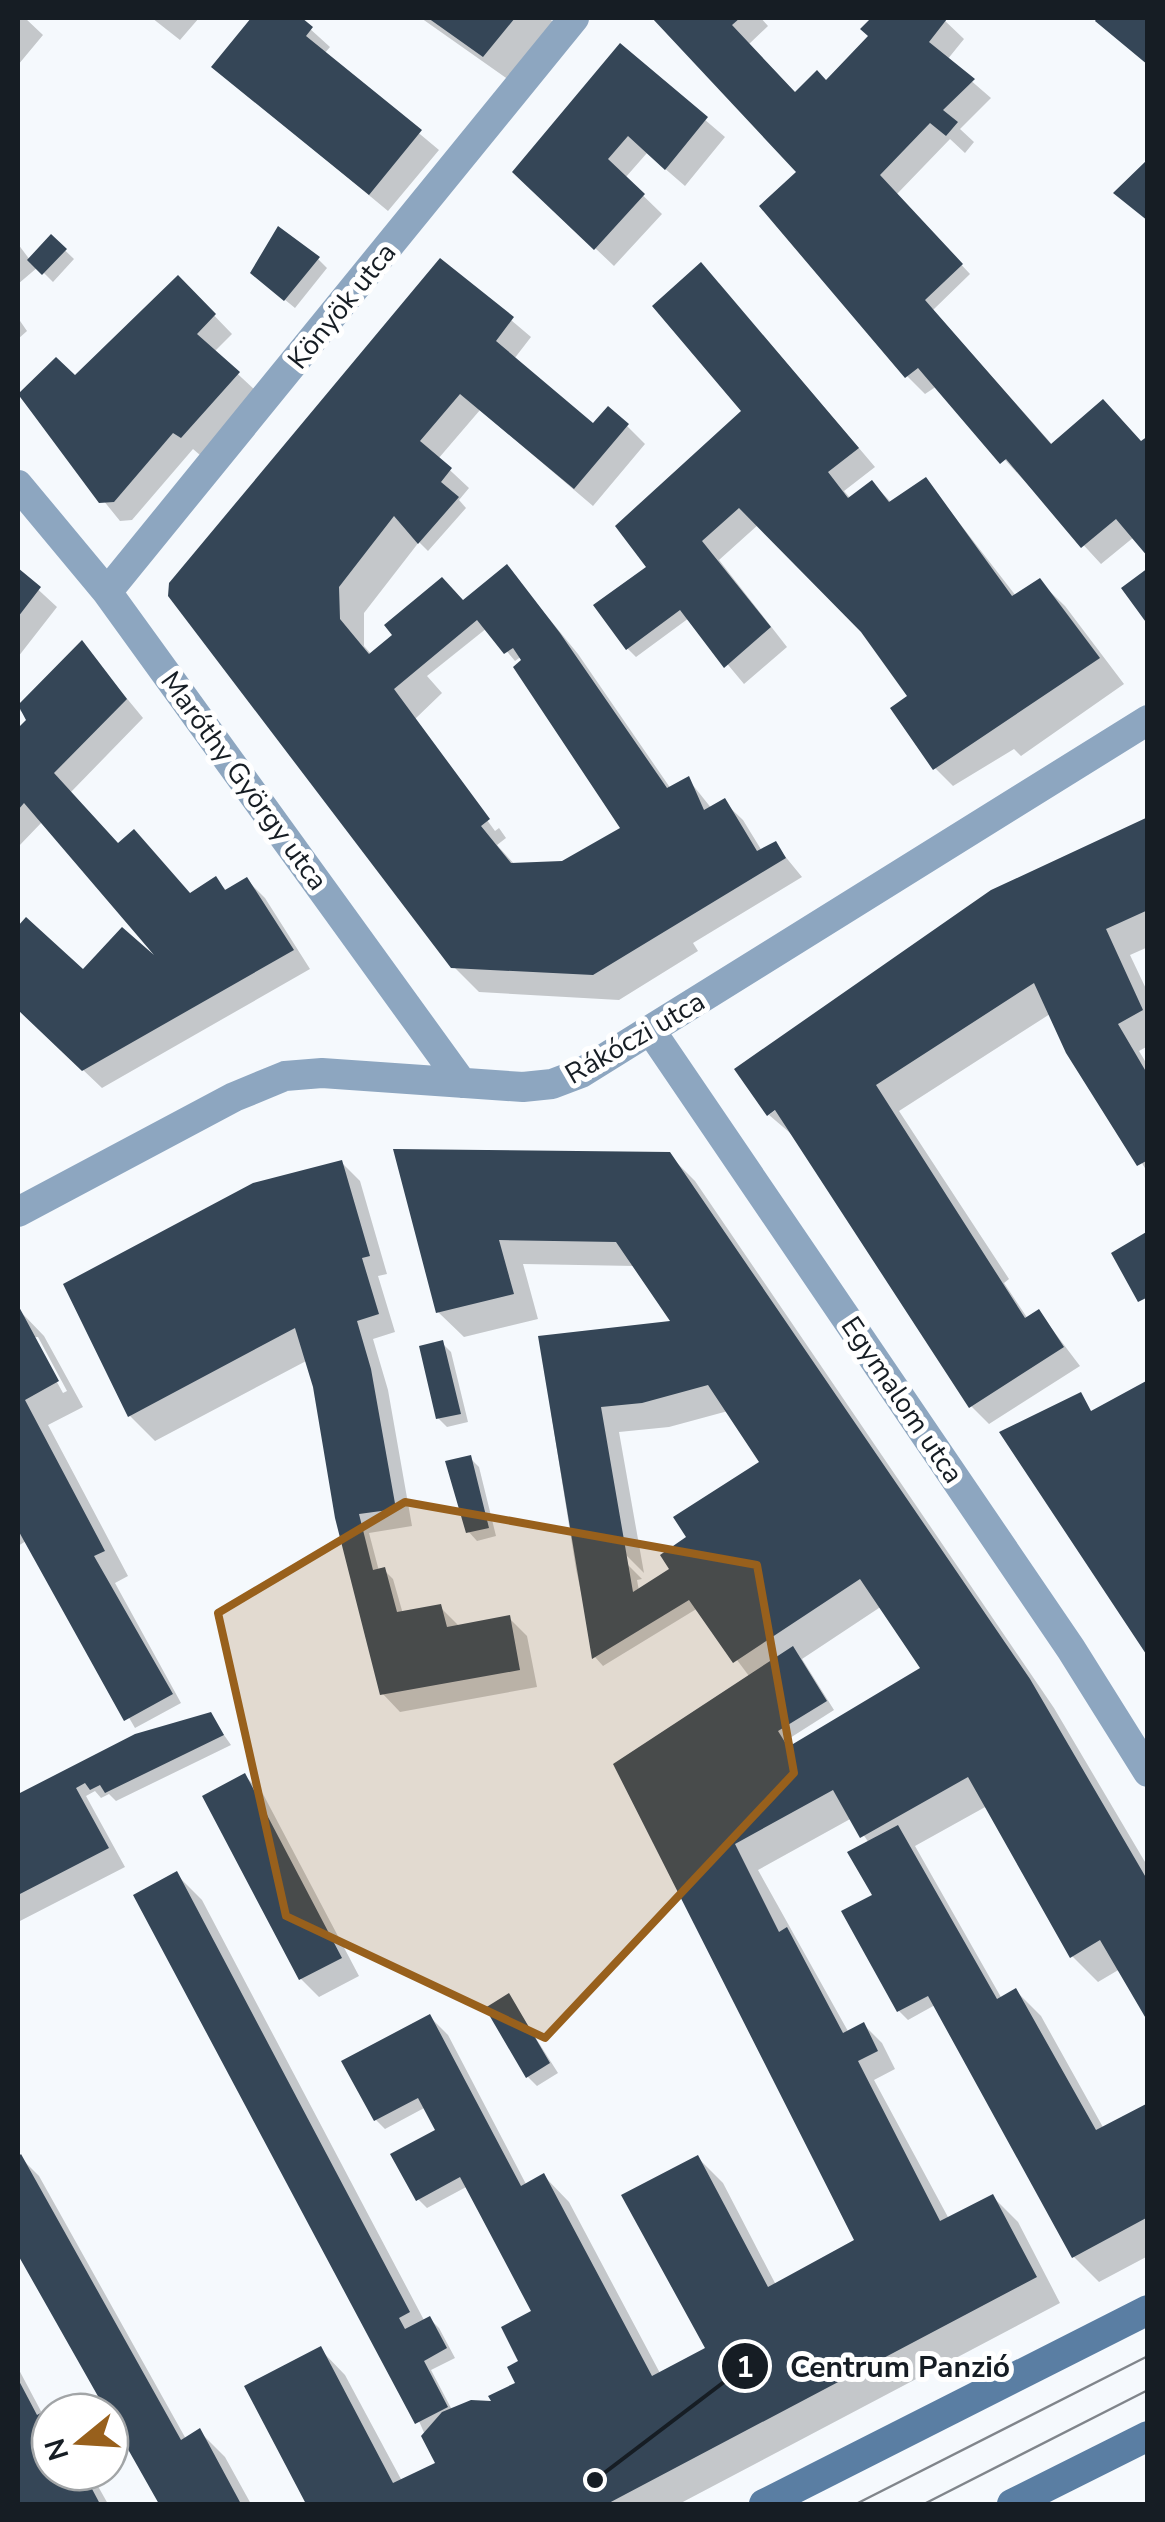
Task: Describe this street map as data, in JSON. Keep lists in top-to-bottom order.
{
  "streets": {
    "street": [
      "Könyök utca",
      "Maróthy György utca",
      "Rákóczi utca",
      "Egymalom utca"
    ]
  },
  "crossings": [
    ["Könyök utca", "Maróthy György utca"],
    ["Maróthy György utca", "Rákóczi utca"],
    ["Rákóczi utca", "Egymalom utca"]
  ],
  "places": ["Centrum Panzió"],
  "north": "left"
}
